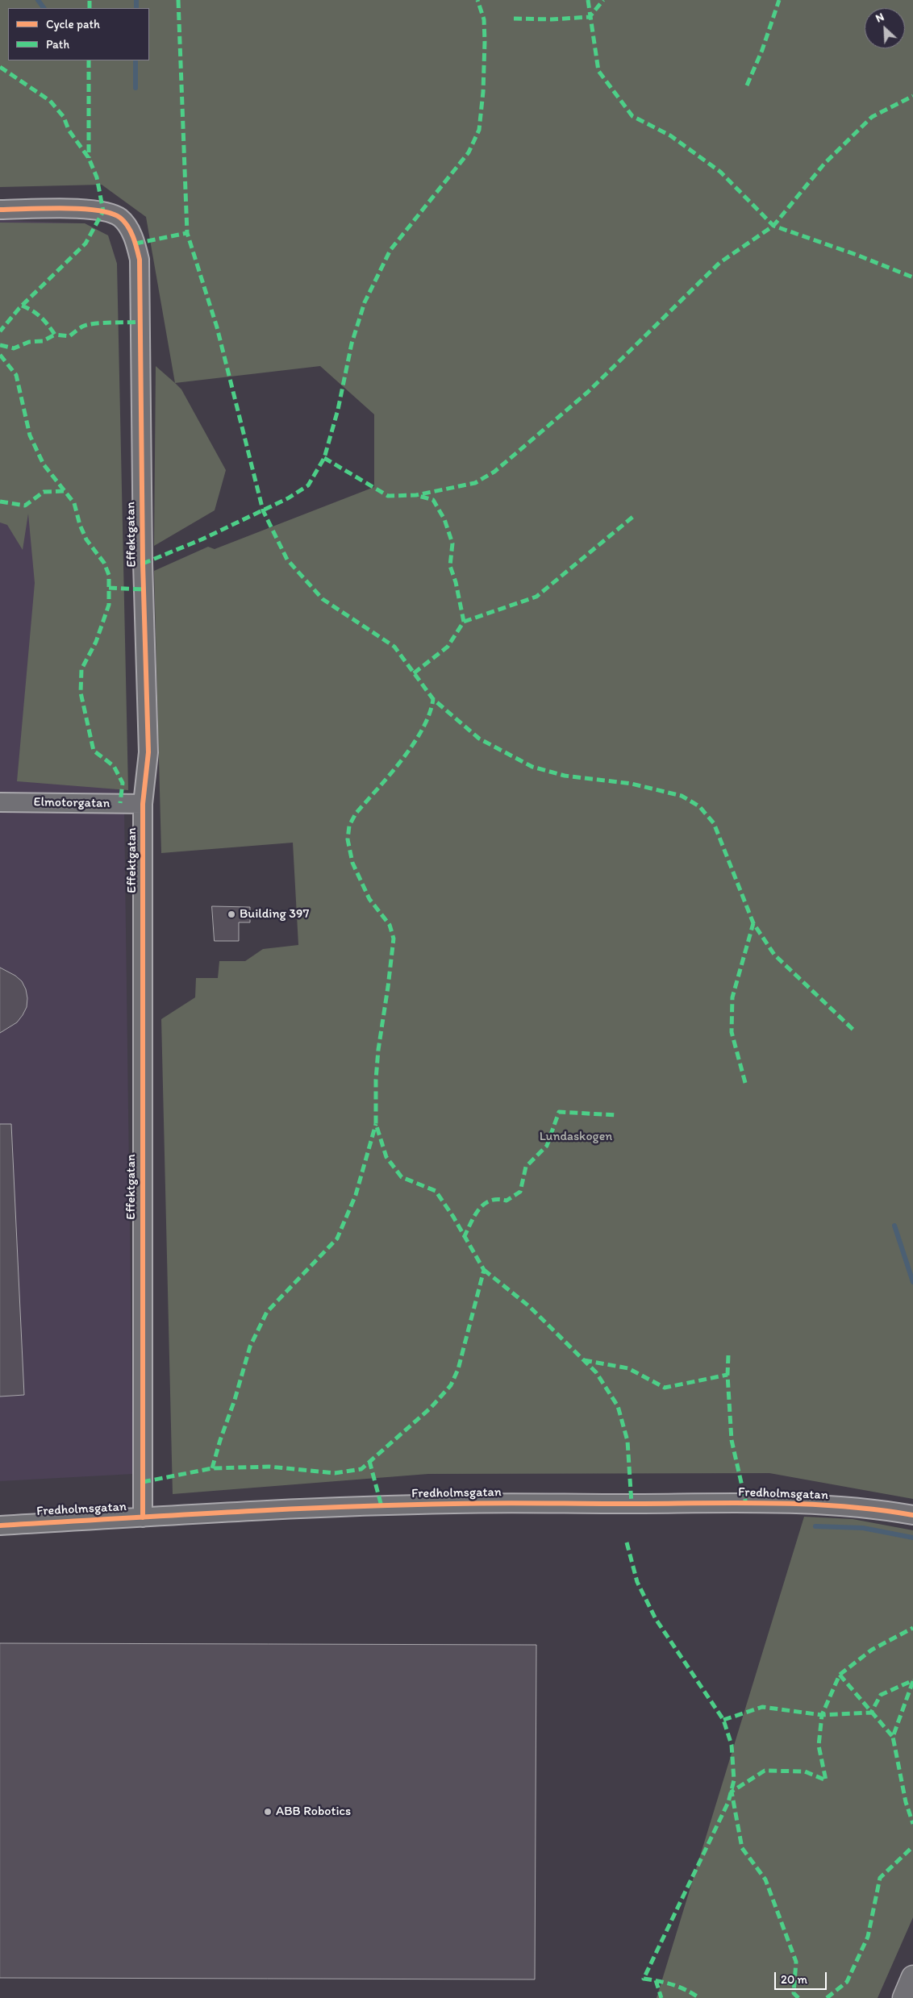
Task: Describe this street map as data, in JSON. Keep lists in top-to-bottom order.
{
  "streets": {
    "street": ["Effektgatan", "Elmotorgatan", "Fredholmsgatan"]
  },
  "crossings": [
    ["Effektgatan", "Elmotorgatan"],
    ["Effektgatan", "Fredholmsgatan"]
  ],
  "parks": ["Lundaskogen"],
  "places": ["Building 397", "ABB Robotics"],
  "legend": ["Cycle path", "Path"],
  "scale_bar": "20 m",
  "north": "top left"
}
